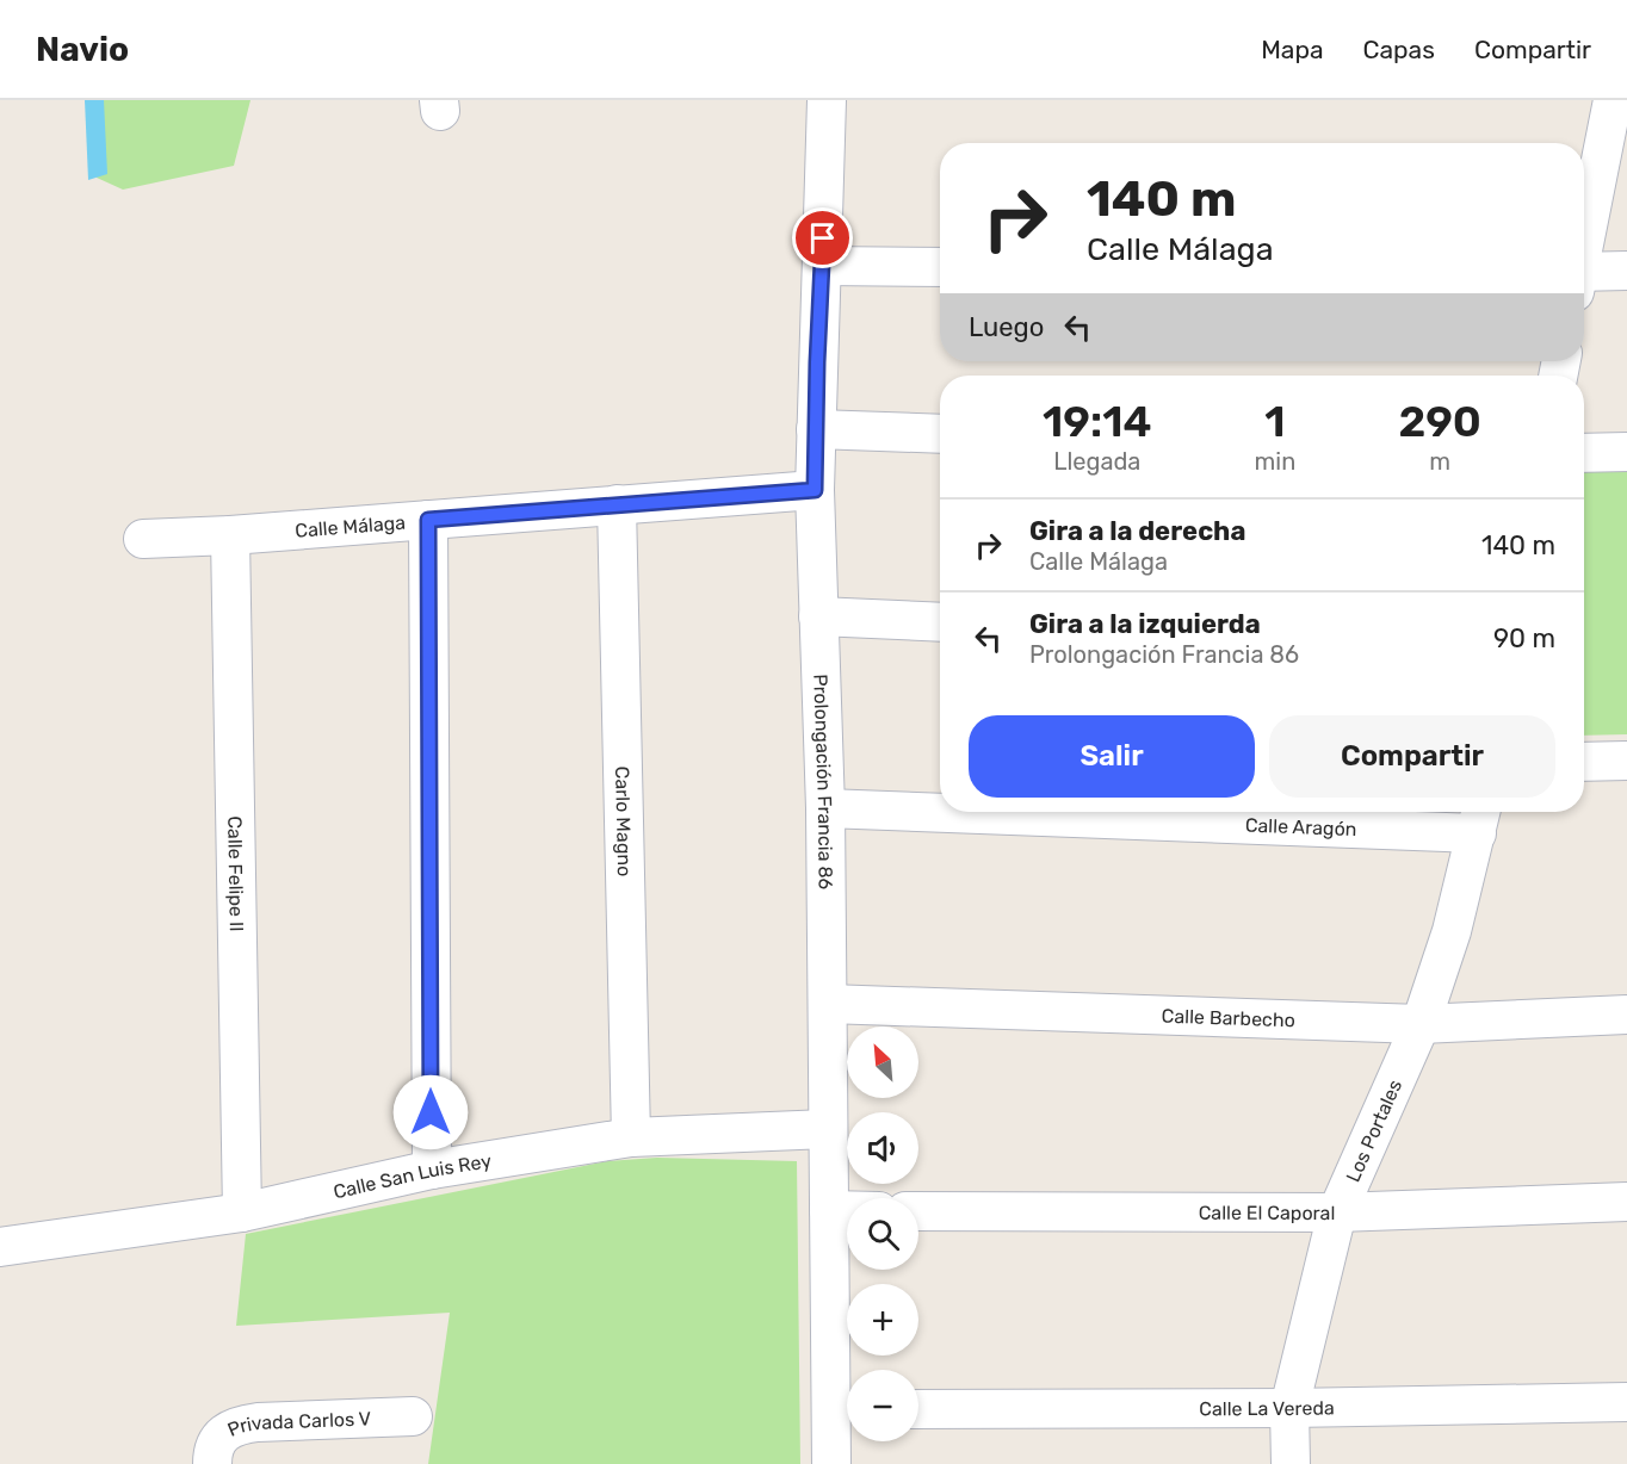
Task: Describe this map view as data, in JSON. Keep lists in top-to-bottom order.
{
  "streets": {
    "street": [
      "Calle Málaga",
      "Prolongación Francia 86",
      "Carlo Magno",
      "Calle Aragón",
      "Calle Felipe II",
      "Calle Barbecho",
      "Los Portales",
      "Calle San Luis Rey",
      "Calle El Caporal",
      "Calle La Vereda",
      "Privada Carlos V"
    ]
  },
  "crossings": [
    ["Calle Málaga", "Prolongación Francia 86"],
    ["Calle Málaga", "Carlo Magno"],
    ["Calle Málaga", "Calle Felipe II"],
    ["Prolongación Francia 86", "Calle Aragón"],
    ["Prolongación Francia 86", "Calle Barbecho"],
    ["Prolongación Francia 86", "Calle San Luis Rey"],
    ["Carlo Magno", "Calle San Luis Rey"],
    ["Calle Aragón", "Los Portales"],
    ["Calle Felipe II", "Calle San Luis Rey"],
    ["Calle Barbecho", "Los Portales"],
    ["Los Portales", "Calle El Caporal"],
    ["Los Portales", "Calle La Vereda"]
  ],
  "north": "top left",
  "page": {
    "header": "Navio",
    "nav": ["Mapa", "Capas", "Compartir"],
    "turn": ["140 m", "Calle Málaga"],
    "then": "Luego",
    "eta": [
      "19:14",
      "Llegada",
      "1",
      "min",
      "290",
      "m"
    ],
    "list": [
      {
        "name": "Gira a la derecha",
        "note": "Calle Málaga",
        "value": "140 m"
      },
      {
        "name": "Gira a la izquierda",
        "note": "Prolongación Francia 86",
        "value": "90 m"
      }
    ],
    "buttons": ["Salir", "Compartir"],
    "map_buttons": ["+", "−"]
  }
}
